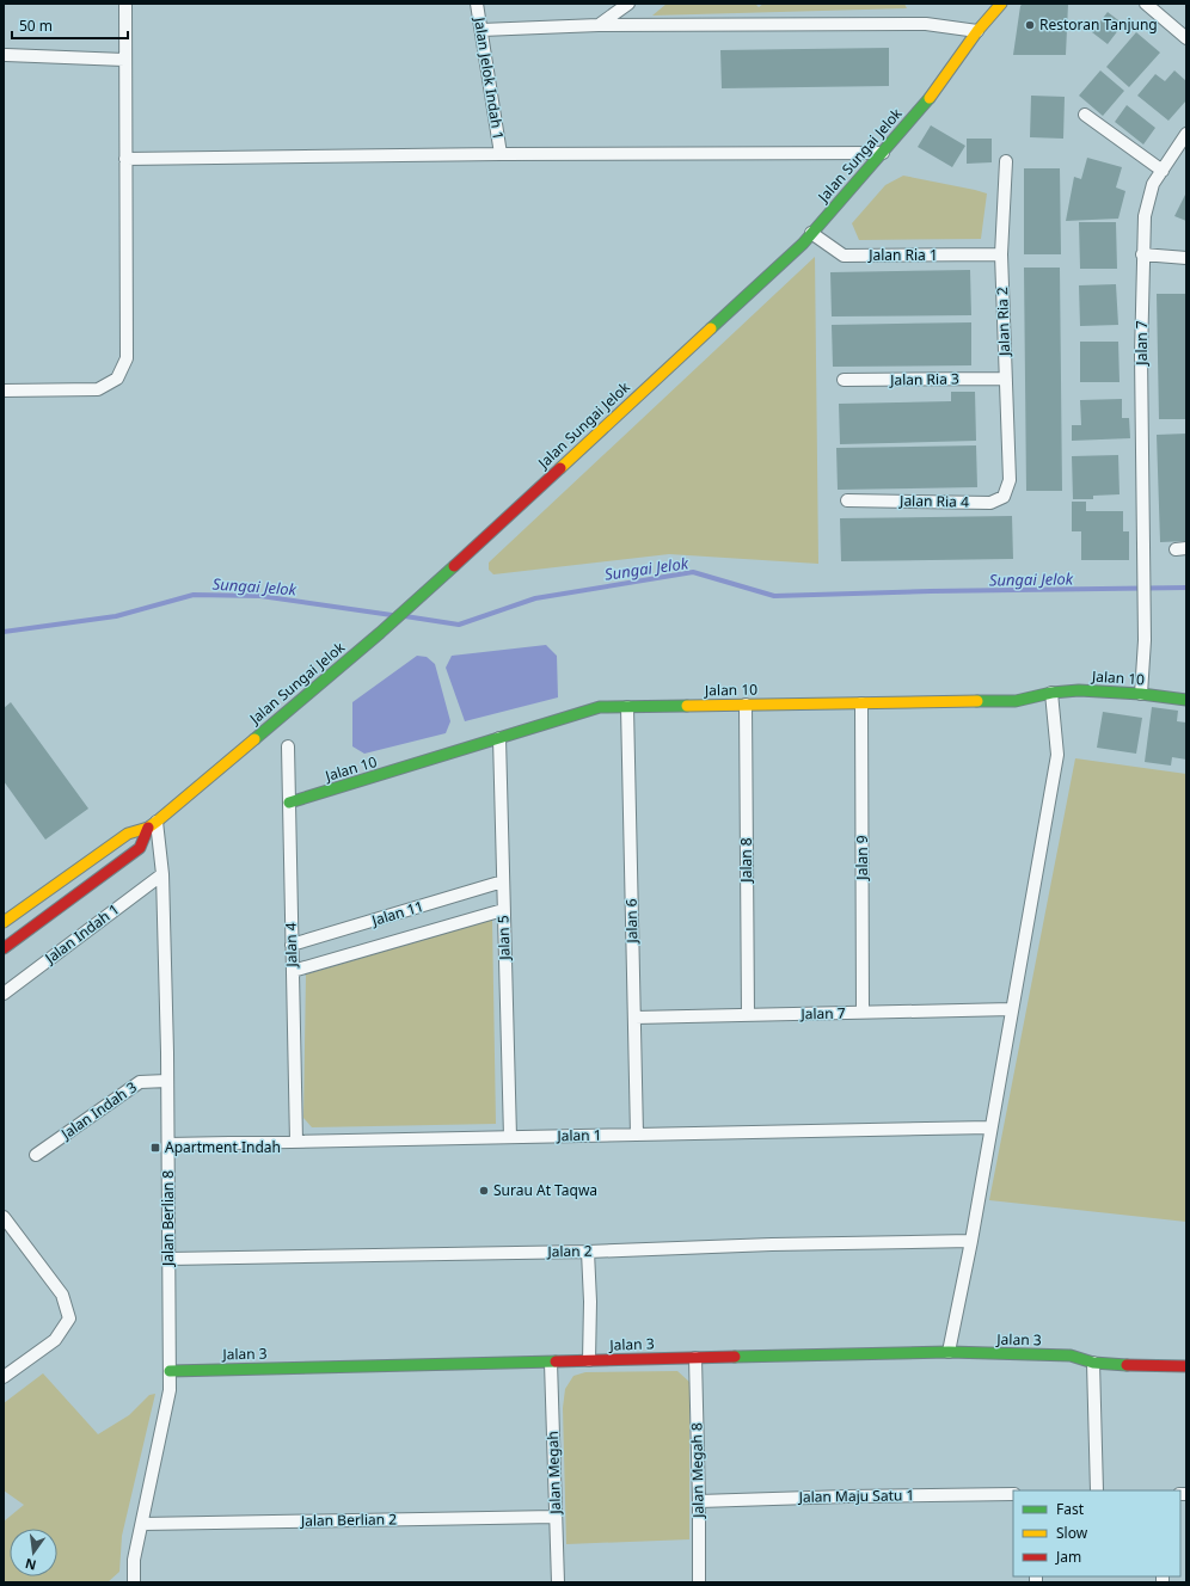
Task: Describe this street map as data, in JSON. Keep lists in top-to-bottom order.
{
  "streets": {
    "street": [
      "Jalan Jelok Indah 1",
      "Jalan Sungai Jelok",
      "Jalan Ria 1",
      "Jalan Ria 2",
      "Jalan 7",
      "Jalan Ria 3",
      "Jalan Ria 4",
      "Jalan 10",
      "Jalan 9",
      "Jalan 8",
      "Jalan 11",
      "Jalan 6",
      "Jalan Indah 1",
      "Jalan 5",
      "Jalan 4",
      "Jalan Indah 3",
      "Jalan 1",
      "Jalan Berlian 8",
      "Jalan 2",
      "Jalan 3",
      "Jalan Megah 8",
      "Jalan Megah",
      "Jalan Maju Satu 1",
      "Jalan Berlian 2"
    ]
  },
  "crossings": [
    ["Jalan Sungai Jelok", "Jalan Ria 1"],
    ["Jalan Sungai Jelok", "Jalan Berlian 8"],
    ["Jalan Ria 1", "Jalan Ria 2"],
    ["Jalan Ria 2", "Jalan Ria 3"],
    ["Jalan Ria 2", "Jalan Ria 4"],
    ["Jalan 7", "Jalan 10"],
    ["Jalan 7", "Jalan 9"],
    ["Jalan 7", "Jalan 8"],
    ["Jalan 7", "Jalan 6"],
    ["Jalan 10", "Jalan 9"],
    ["Jalan 10", "Jalan 8"],
    ["Jalan 10", "Jalan 6"],
    ["Jalan 10", "Jalan 5"],
    ["Jalan 10", "Jalan 4"],
    ["Jalan 11", "Jalan 5"],
    ["Jalan 11", "Jalan 4"],
    ["Jalan 6", "Jalan 1"],
    ["Jalan Indah 1", "Jalan Berlian 8"],
    ["Jalan 5", "Jalan 1"],
    ["Jalan 4", "Jalan 1"],
    ["Jalan Indah 3", "Jalan Berlian 8"],
    ["Jalan 1", "Jalan Berlian 8"],
    ["Jalan Berlian 8", "Jalan 2"],
    ["Jalan Berlian 8", "Jalan 3"],
    ["Jalan Berlian 8", "Jalan Berlian 2"],
    ["Jalan 3", "Jalan Megah 8"],
    ["Jalan 3", "Jalan Megah"],
    ["Jalan Megah 8", "Jalan Maju Satu 1"],
    ["Jalan Megah", "Jalan Berlian 2"]
  ],
  "water": ["Sungai Jelok"],
  "places": {
    "other": ["Restoran Tanjung", "Surau At Taqwa"],
    "transit": ["Apartment Indah"]
  },
  "legend": ["Fast", "Slow", "Jam"],
  "scale_bar": "50 m",
  "north": "bottom"
}
